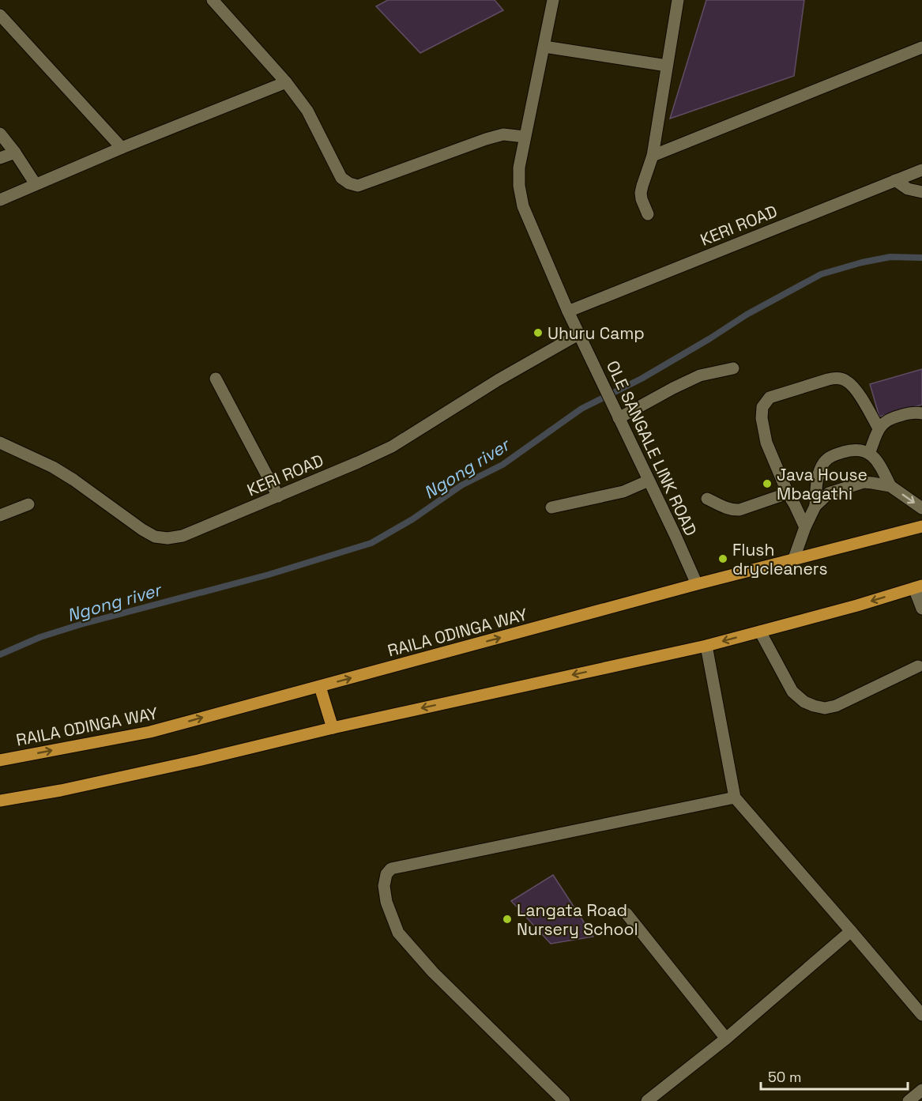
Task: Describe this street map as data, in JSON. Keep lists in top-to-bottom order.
{
  "streets": {
    "main road": ["RAILA ODINGA WAY"],
    "street": ["KERI ROAD", "OLE SANGALE LINK ROAD"]
  },
  "crossings": [
    ["KERI ROAD", "OLE SANGALE LINK ROAD"],
    ["OLE SANGALE LINK ROAD", "RAILA ODINGA WAY"]
  ],
  "water": ["Ngong river"],
  "places": [
    "Uhuru Camp",
    "Java House Mbagathi",
    "Flush drycleaners",
    "Langata Road Nursery School"
  ],
  "scale_bar": "50 m"
}
